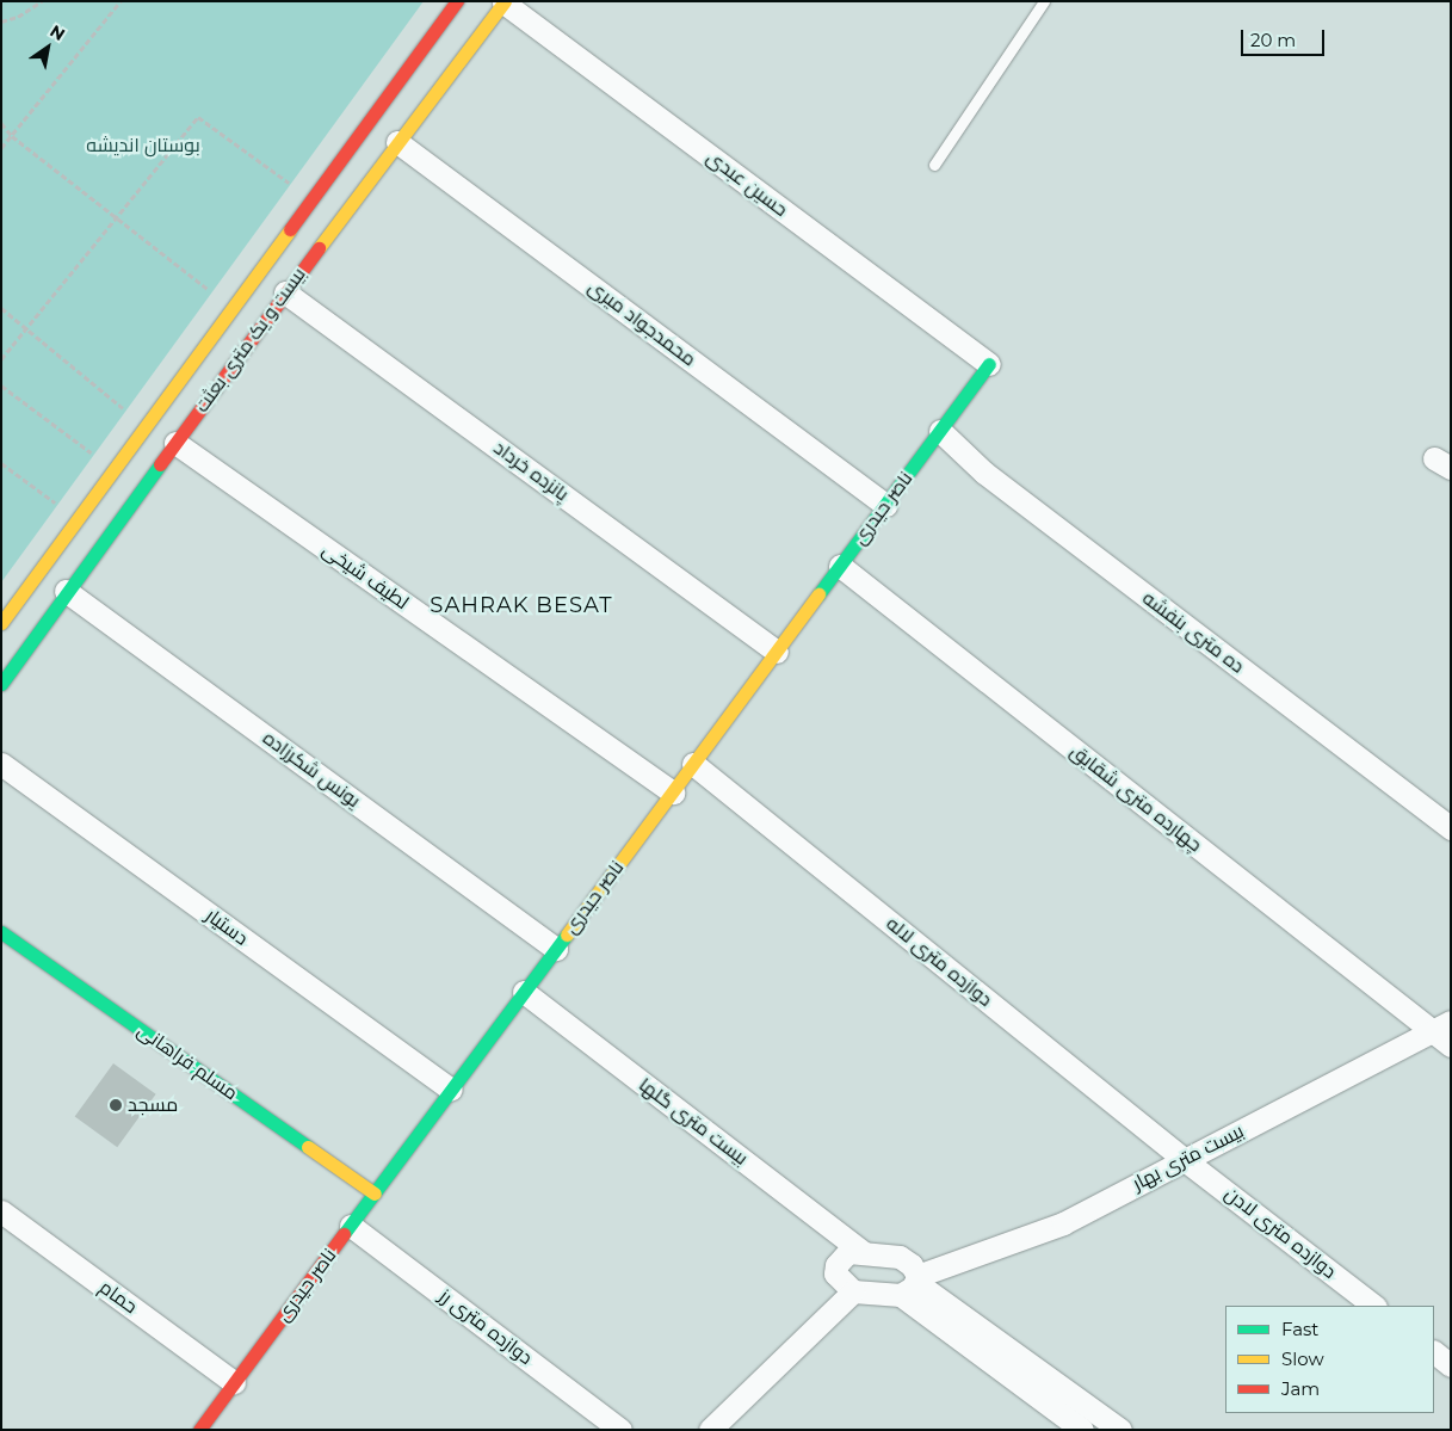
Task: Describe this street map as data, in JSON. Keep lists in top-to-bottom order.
{
  "streets": {
    "street": [
      "حسین عبدی",
      "محمدجواد میری",
      "بیست و یک متری بعثت",
      "پانزده خرداد",
      "ناصر حیدری",
      "لطیف شیخی",
      "ده متری بنفشه",
      "یونس شکرزاده",
      "چهارده متری شقایق",
      "دستیار",
      "دوازده متری لاله",
      "مسلم فراهانی",
      "بیست متری گلها",
      "بیست متری بهار",
      "دوازده متری لادن",
      "حمام",
      "دوازده متری رز"
    ]
  },
  "crossings": [
    ["حسین عبدی", "بیست و یک متری بعثت"],
    ["حسین عبدی", "ناصر حیدری"],
    ["محمدجواد میری", "بیست و یک متری بعثت"],
    ["محمدجواد میری", "ناصر حیدری"],
    ["بیست و یک متری بعثت", "پانزده خرداد"],
    ["بیست و یک متری بعثت", "لطیف شیخی"],
    ["بیست و یک متری بعثت", "یونس شکرزاده"],
    ["پانزده خرداد", "ناصر حیدری"],
    ["ناصر حیدری", "لطیف شیخی"],
    ["ناصر حیدری", "ده متری بنفشه"],
    ["ناصر حیدری", "یونس شکرزاده"],
    ["ناصر حیدری", "چهارده متری شقایق"],
    ["ناصر حیدری", "دستیار"],
    ["ناصر حیدری", "دوازده متری لاله"],
    ["ناصر حیدری", "مسلم فراهانی"],
    ["ناصر حیدری", "بیست متری گلها"],
    ["ناصر حیدری", "حمام"],
    ["ناصر حیدری", "دوازده متری رز"],
    ["چهارده متری شقایق", "بیست متری بهار"],
    ["دوازده متری لاله", "بیست متری بهار"],
    ["دوازده متری لاله", "دوازده متری لادن"],
    ["بیست متری بهار", "دوازده متری لادن"]
  ],
  "districts": ["SAHRAK BESAT"],
  "parks": ["بوستان اندیشه"],
  "places": ["مسجد"],
  "legend": ["Fast", "Slow", "Jam"],
  "scale_bar": "20 m",
  "north": "top right"
}
